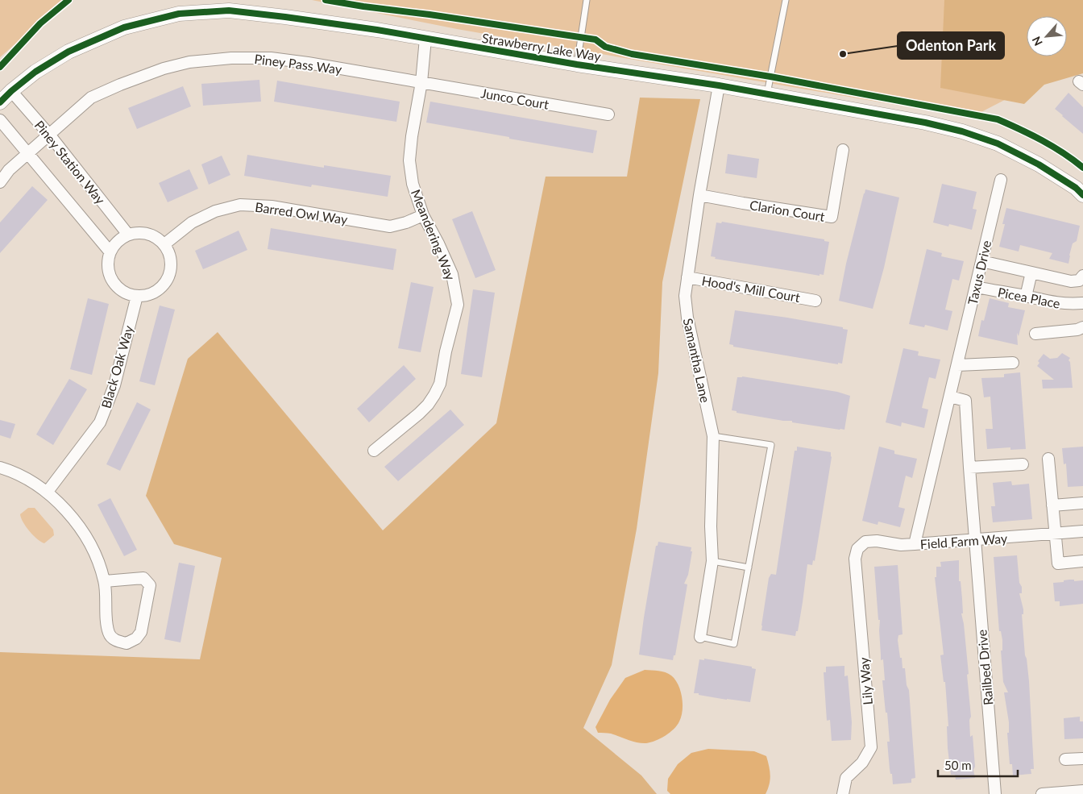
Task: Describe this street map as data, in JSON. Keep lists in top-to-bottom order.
{
  "streets": {
    "street": [
      "Strawberry Lake Way",
      "Piney Pass Way",
      "Junco Court",
      "Piney Station Way",
      "Clarion Court",
      "Barred Owl Way",
      "Meandering Way",
      "Taxus Drive",
      "Hood's Mill Court",
      "Picea Place",
      "Samantha Lane",
      "Black Oak Way",
      "Field Farm Way",
      "Railbed Drive",
      "Lily Way"
    ]
  },
  "crossings": [
    ["Strawberry Lake Way", "Piney Station Way"],
    ["Strawberry Lake Way", "Meandering Way"],
    ["Strawberry Lake Way", "Samantha Lane"],
    ["Piney Pass Way", "Junco Court"],
    ["Piney Pass Way", "Piney Station Way"],
    ["Piney Pass Way", "Meandering Way"],
    ["Junco Court", "Meandering Way"],
    ["Piney Station Way", "Barred Owl Way"],
    ["Piney Station Way", "Black Oak Way"],
    ["Clarion Court", "Samantha Lane"],
    ["Barred Owl Way", "Meandering Way"],
    ["Barred Owl Way", "Black Oak Way"],
    ["Taxus Drive", "Picea Place"],
    ["Taxus Drive", "Field Farm Way"],
    ["Taxus Drive", "Railbed Drive"],
    ["Hood's Mill Court", "Samantha Lane"],
    ["Field Farm Way", "Railbed Drive"],
    ["Field Farm Way", "Lily Way"]
  ],
  "places": ["Odenton Park"],
  "scale_bar": "50 m",
  "north": "bottom left"
}
